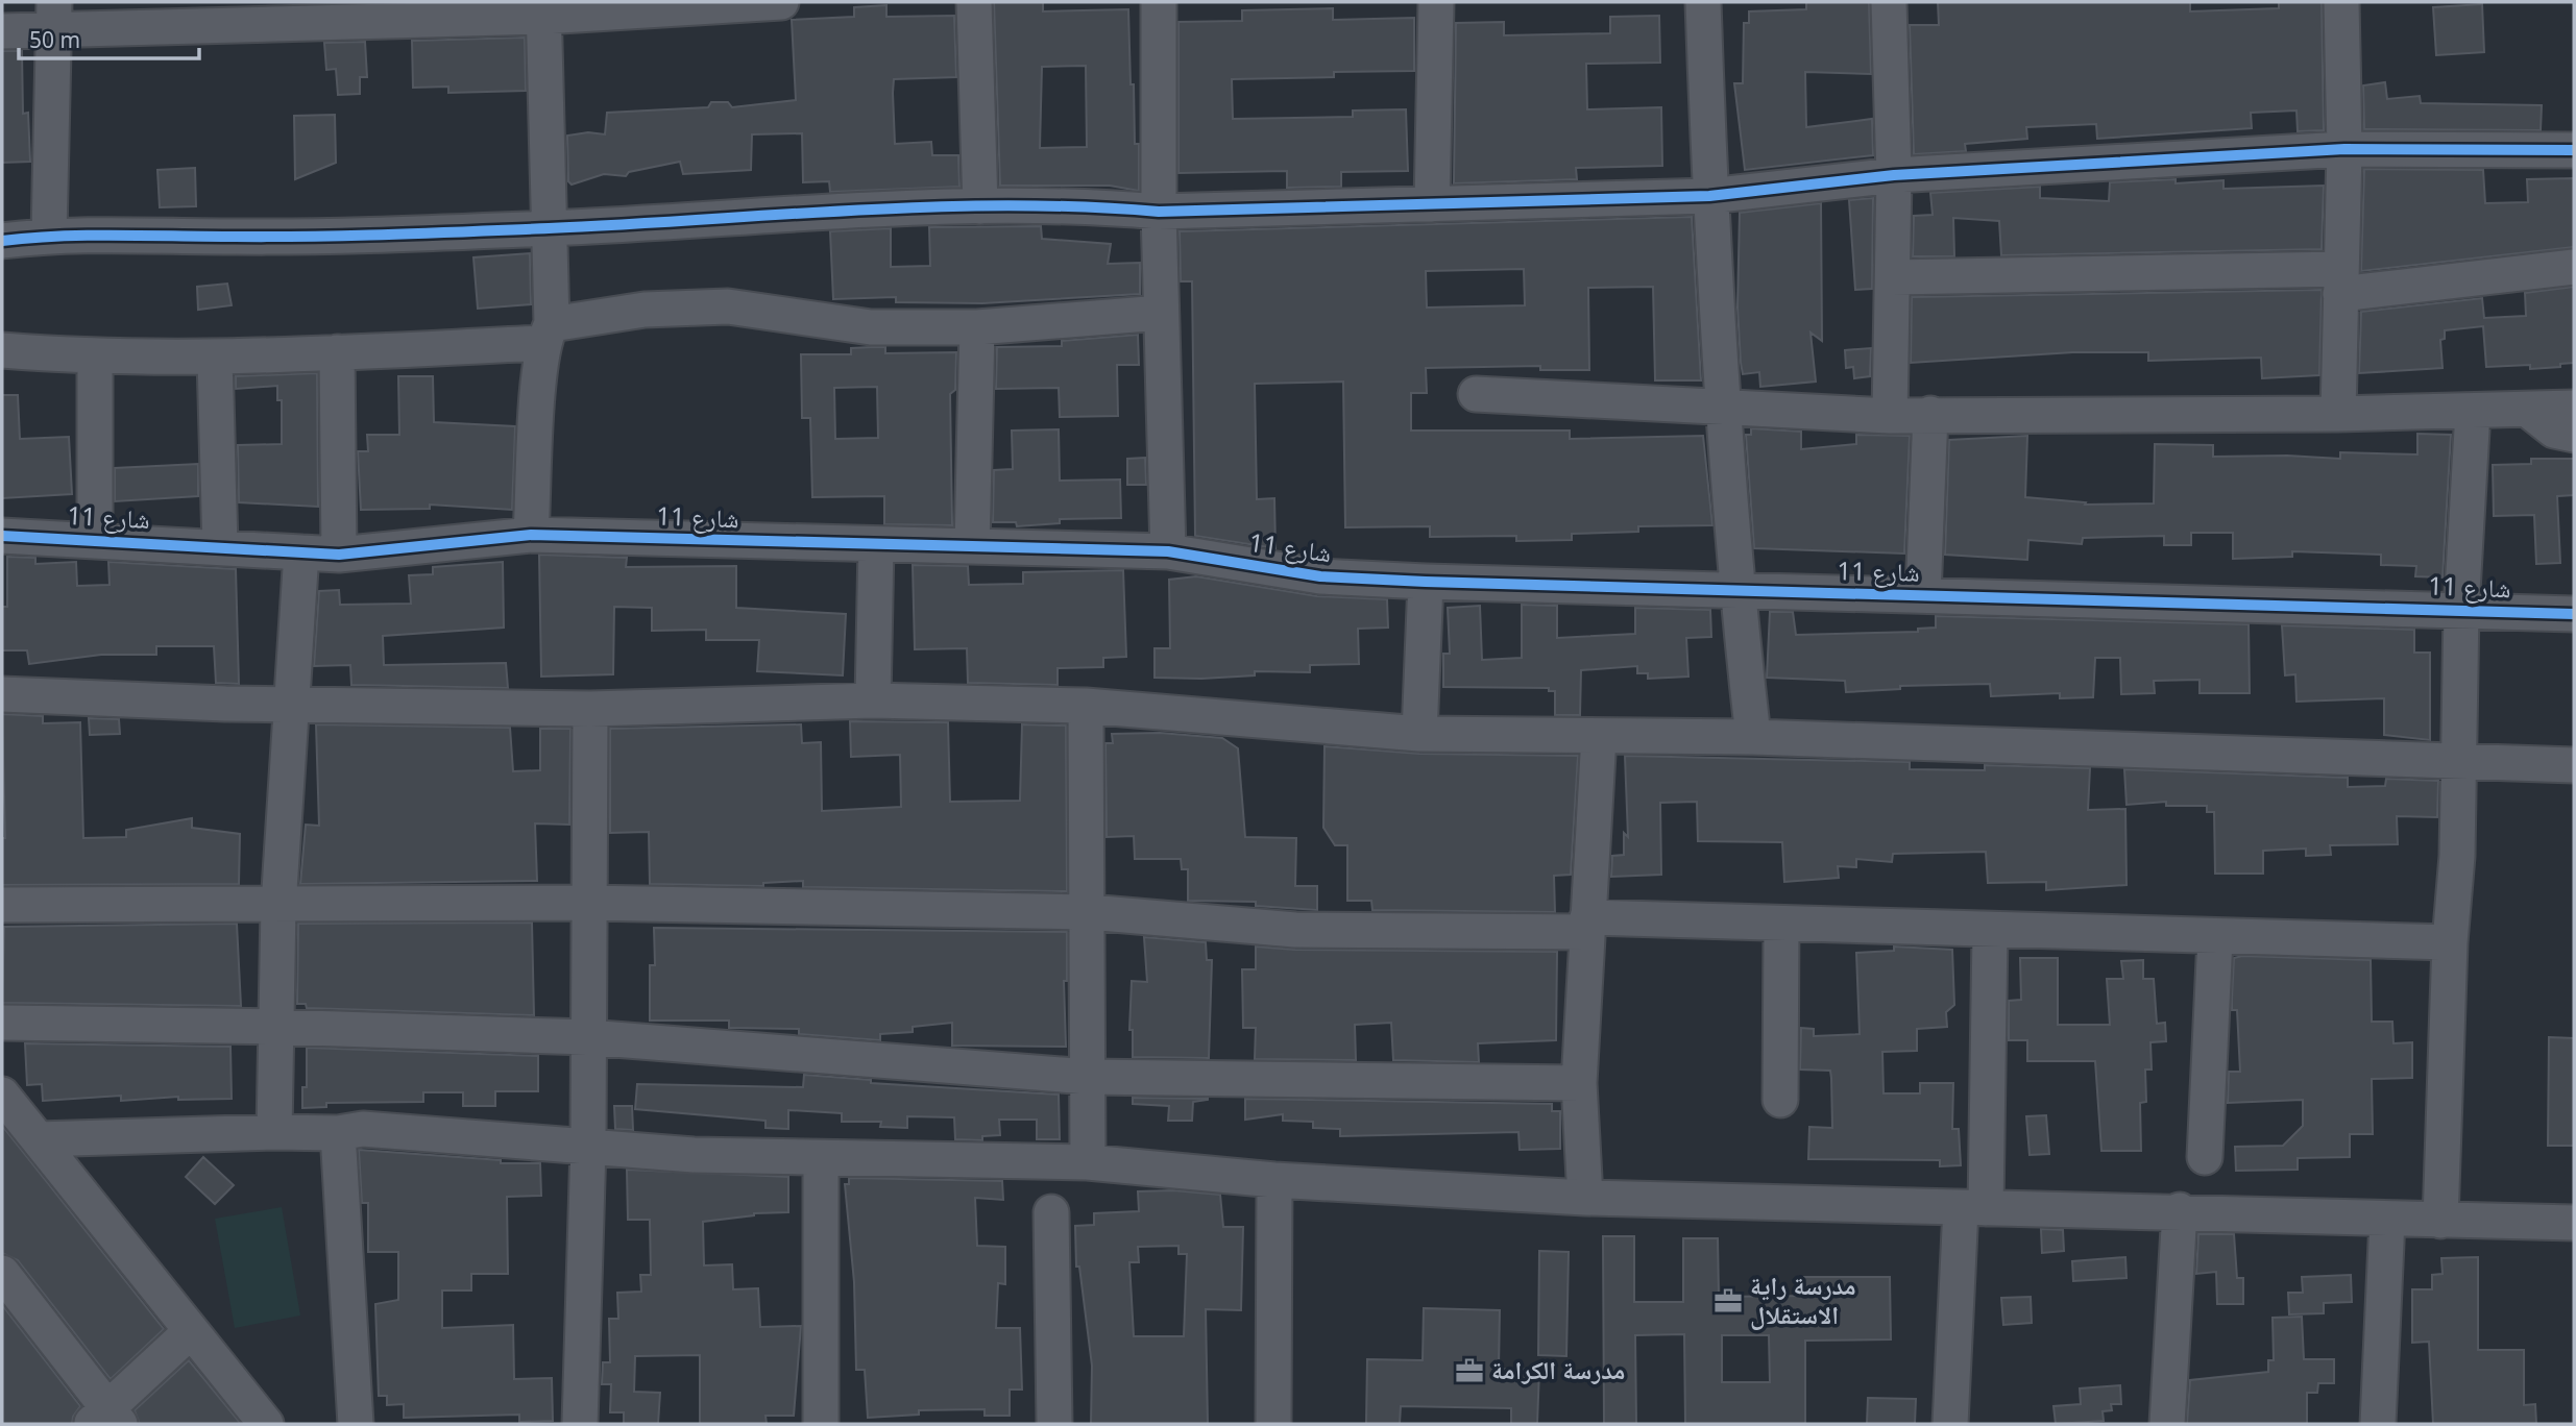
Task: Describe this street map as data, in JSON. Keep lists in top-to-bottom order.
{
  "streets": {
    "street": ["شارع 11"]
  },
  "places": {
    "office": ["مدرسة راية الاستقلال", "مدرسة الكرامة"]
  },
  "scale_bar": "50 m"
}
